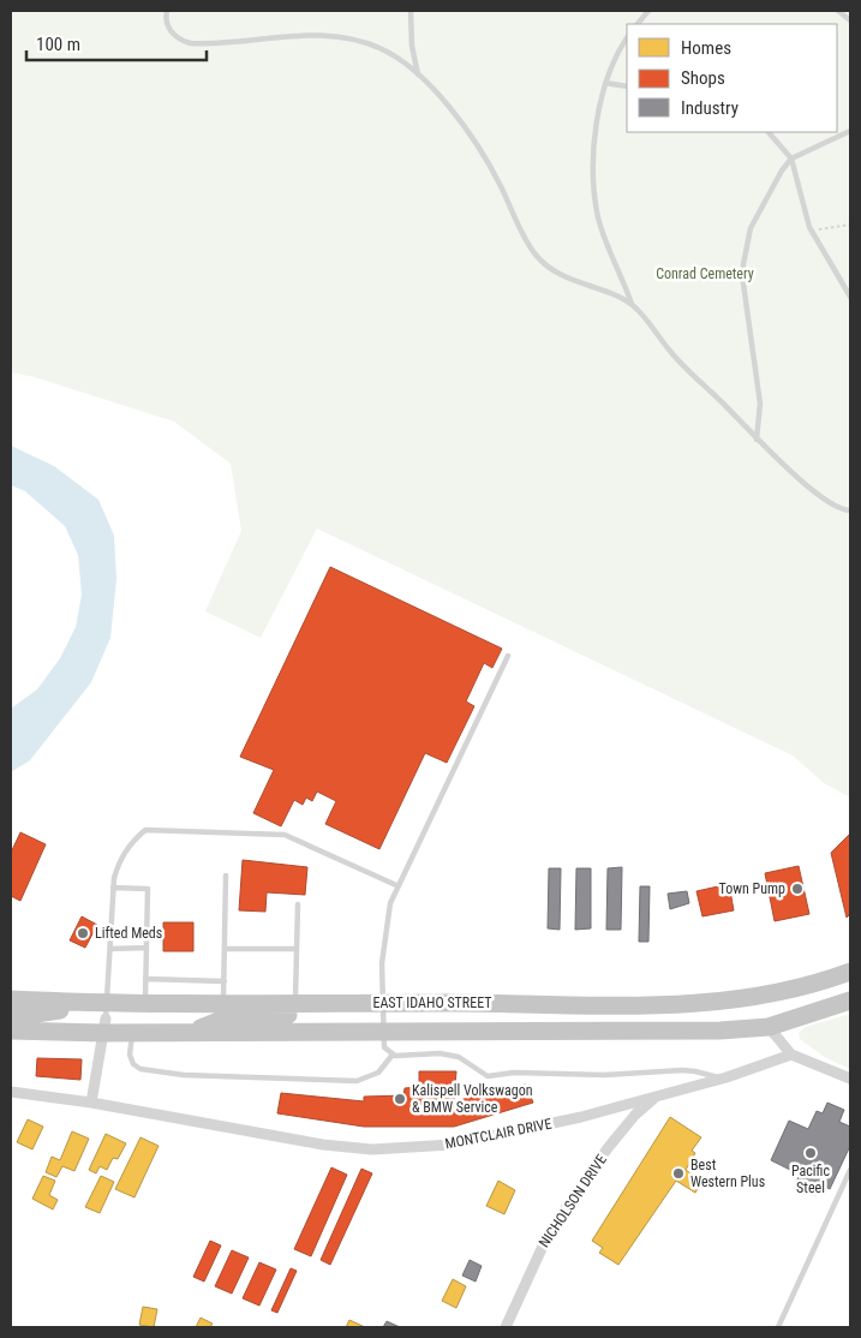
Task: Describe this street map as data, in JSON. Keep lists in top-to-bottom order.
{
  "streets": {
    "highway": ["EAST IDAHO STREET"],
    "street": ["MONTCLAIR DRIVE", "NICHOLSON DRIVE"]
  },
  "crossings": [
    ["MONTCLAIR DRIVE", "NICHOLSON DRIVE"]
  ],
  "parks": ["Conrad Cemetery"],
  "places": [
    "Town Pump",
    "Lifted Meds",
    "Kalispell Volkswagon & BMW Service",
    "Pacific Steel",
    "Best Western Plus"
  ],
  "legend": ["Homes", "Shops", "Industry"],
  "scale_bar": "100 m"
}
